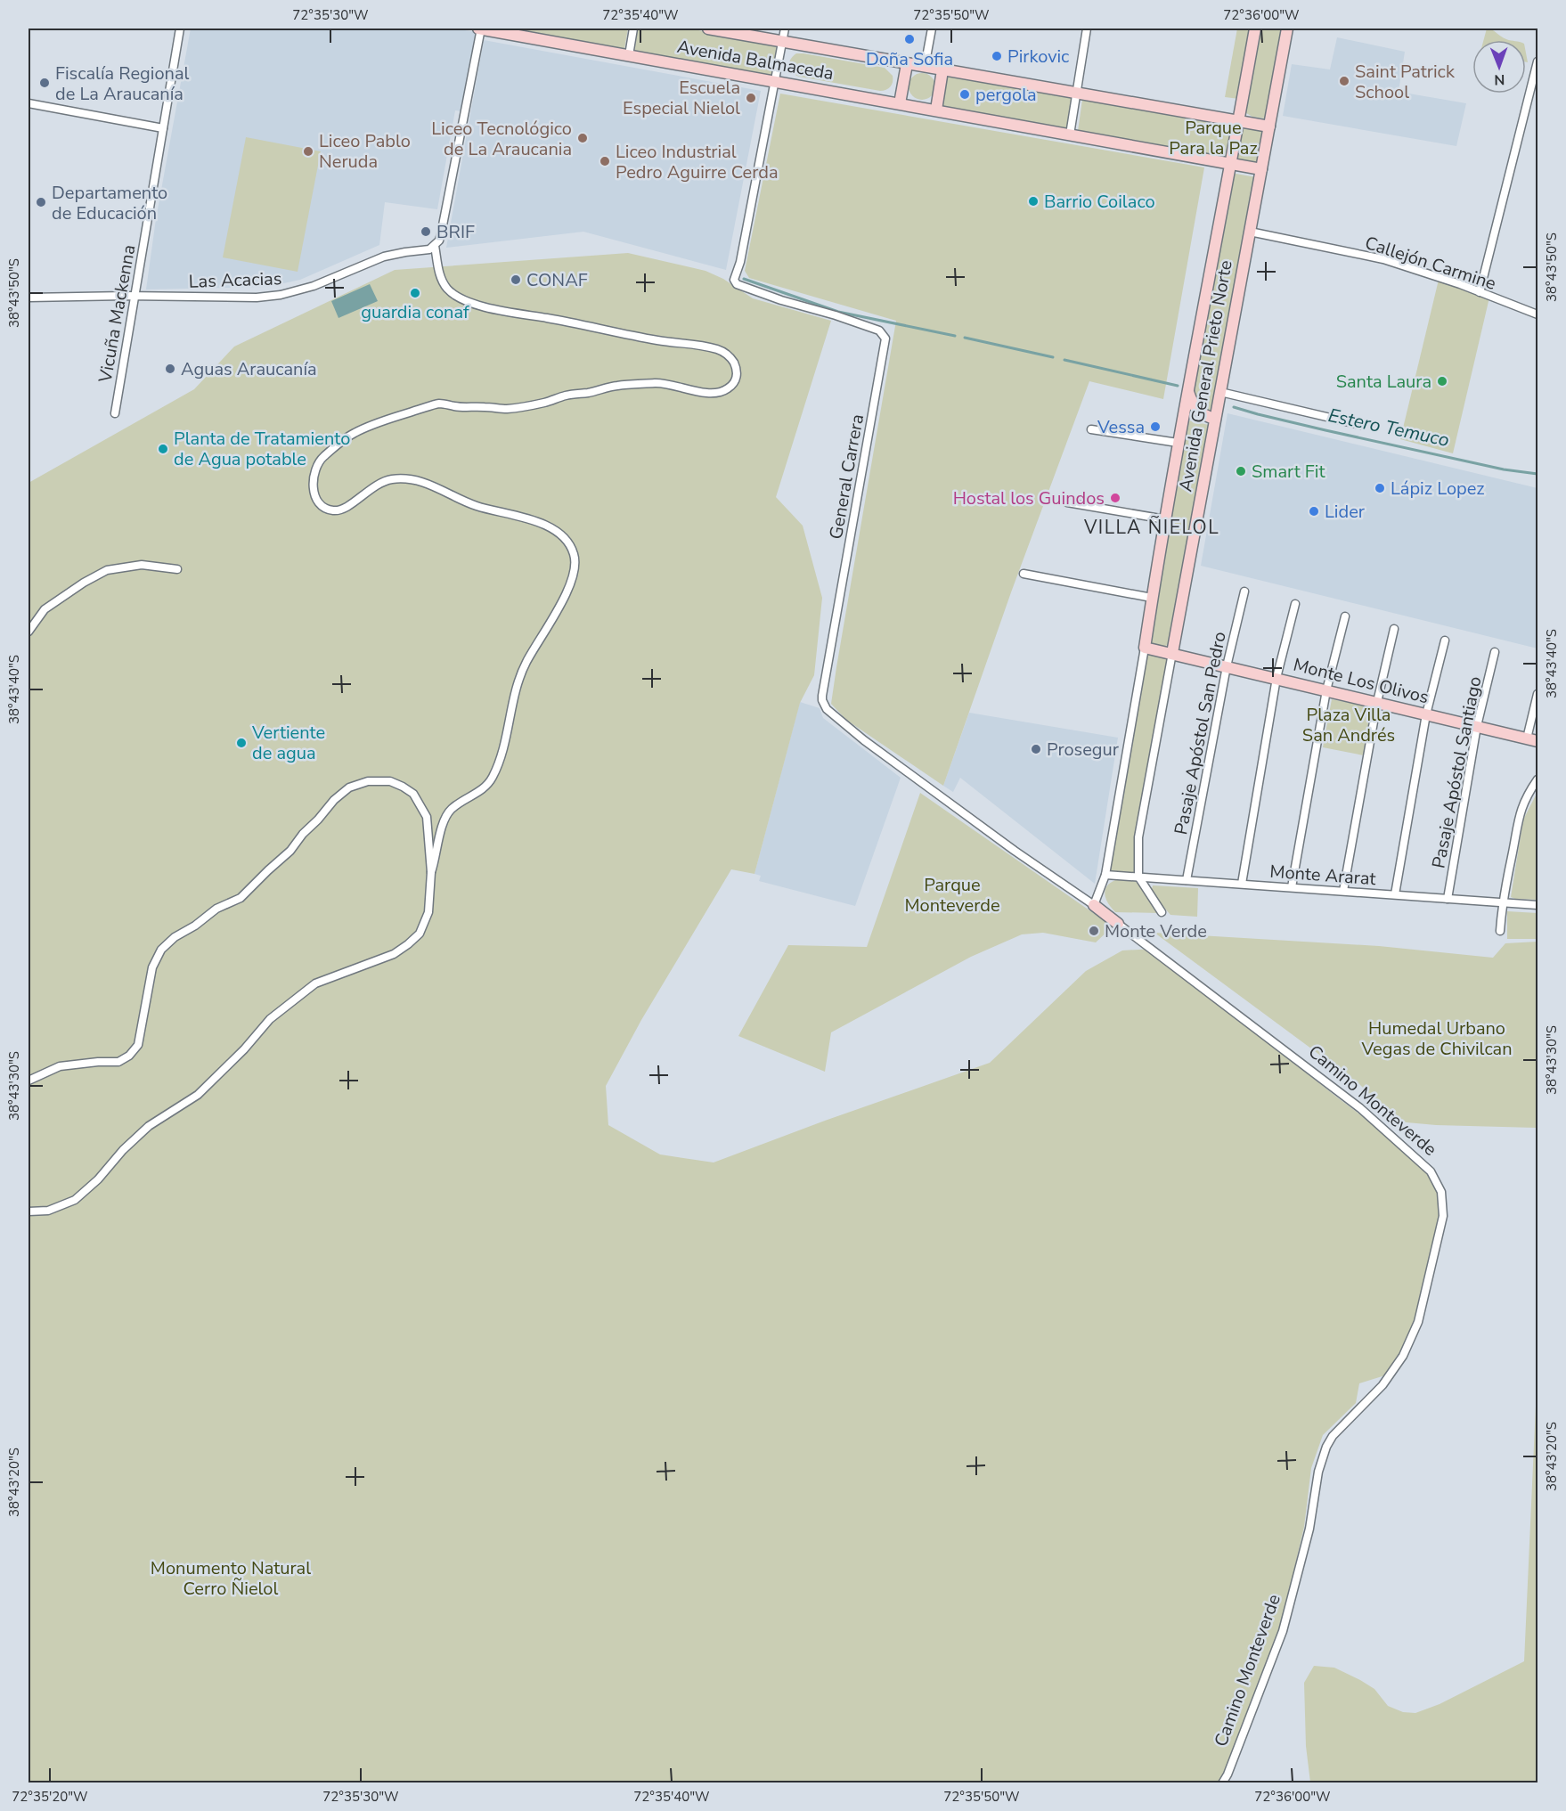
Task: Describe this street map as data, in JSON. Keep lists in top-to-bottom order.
{
  "streets": {
    "main road": [
      "Avenida Balmaceda",
      "Avenida General Prieto Norte",
      "Monte Los Olivos",
      "Camino Monteverde"
    ],
    "street": [
      "Callejón Carmine",
      "Las Acacias",
      "Vicuña Mackenna",
      "General Carrera",
      "Pasaje Apóstol San Pedro",
      "Pasaje Apóstol Santiago",
      "Monte Ararat"
    ]
  },
  "crossings": [
    ["Avenida Balmaceda", "Avenida General Prieto Norte"],
    ["Avenida Balmaceda", "General Carrera"],
    ["Callejón Carmine", "Avenida General Prieto Norte"],
    ["Las Acacias", "Vicuña Mackenna"],
    ["Avenida General Prieto Norte", "General Carrera"],
    ["Avenida General Prieto Norte", "Monte Los Olivos"],
    ["Avenida General Prieto Norte", "Monte Ararat"],
    ["Avenida General Prieto Norte", "Camino Monteverde"],
    ["General Carrera", "Camino Monteverde"],
    ["Monte Los Olivos", "Pasaje Apóstol San Pedro"],
    ["Monte Los Olivos", "Pasaje Apóstol Santiago"],
    ["Pasaje Apóstol San Pedro", "Monte Ararat"],
    ["Pasaje Apóstol Santiago", "Monte Ararat"]
  ],
  "districts": ["VILLA ÑIELOL"],
  "water": ["Estero Temuco"],
  "parks": [
    "Parque Para la Paz",
    "Plaza Villa San Andrés",
    "Parque Monteverde",
    "Humedal Urbano Vegas de Chivilcan",
    "Monumento Natural Cerro Ñielol"
  ],
  "places": [
    "Doña Sofia",
    "Pirkovic",
    "Saint Patrick School",
    "Fiscalía Regional de La Araucanía",
    "pergola",
    "Escuela Especial Nielol",
    "Liceo Tecnológico de La Araucania",
    "Liceo Pablo Neruda",
    "Liceo Industrial Pedro Aguirre Cerda",
    "Barrio Coilaco",
    "Departamento de Educación",
    "BRIF",
    "CONAF",
    "guardia conaf",
    "Aguas Araucanía",
    "Santa Laura",
    "Vessa",
    "Planta de Tratamiento de Agua potable",
    "Smart Fit",
    "Lápiz Lopez",
    "Hostal los Guindos",
    "Lider",
    "Vertiente de agua",
    "Prosegur",
    "Monte Verde"
  ],
  "north": "bottom",
  "coordinates": [
    "72°35'30\"W",
    "72°35'40\"W",
    "72°35'50\"W",
    "72°36'00\"W",
    "38°43'50\"S",
    "38°43'40\"S",
    "38°43'30\"S",
    "38°43'20\"S",
    "72°35'20\"W"
  ]
}
